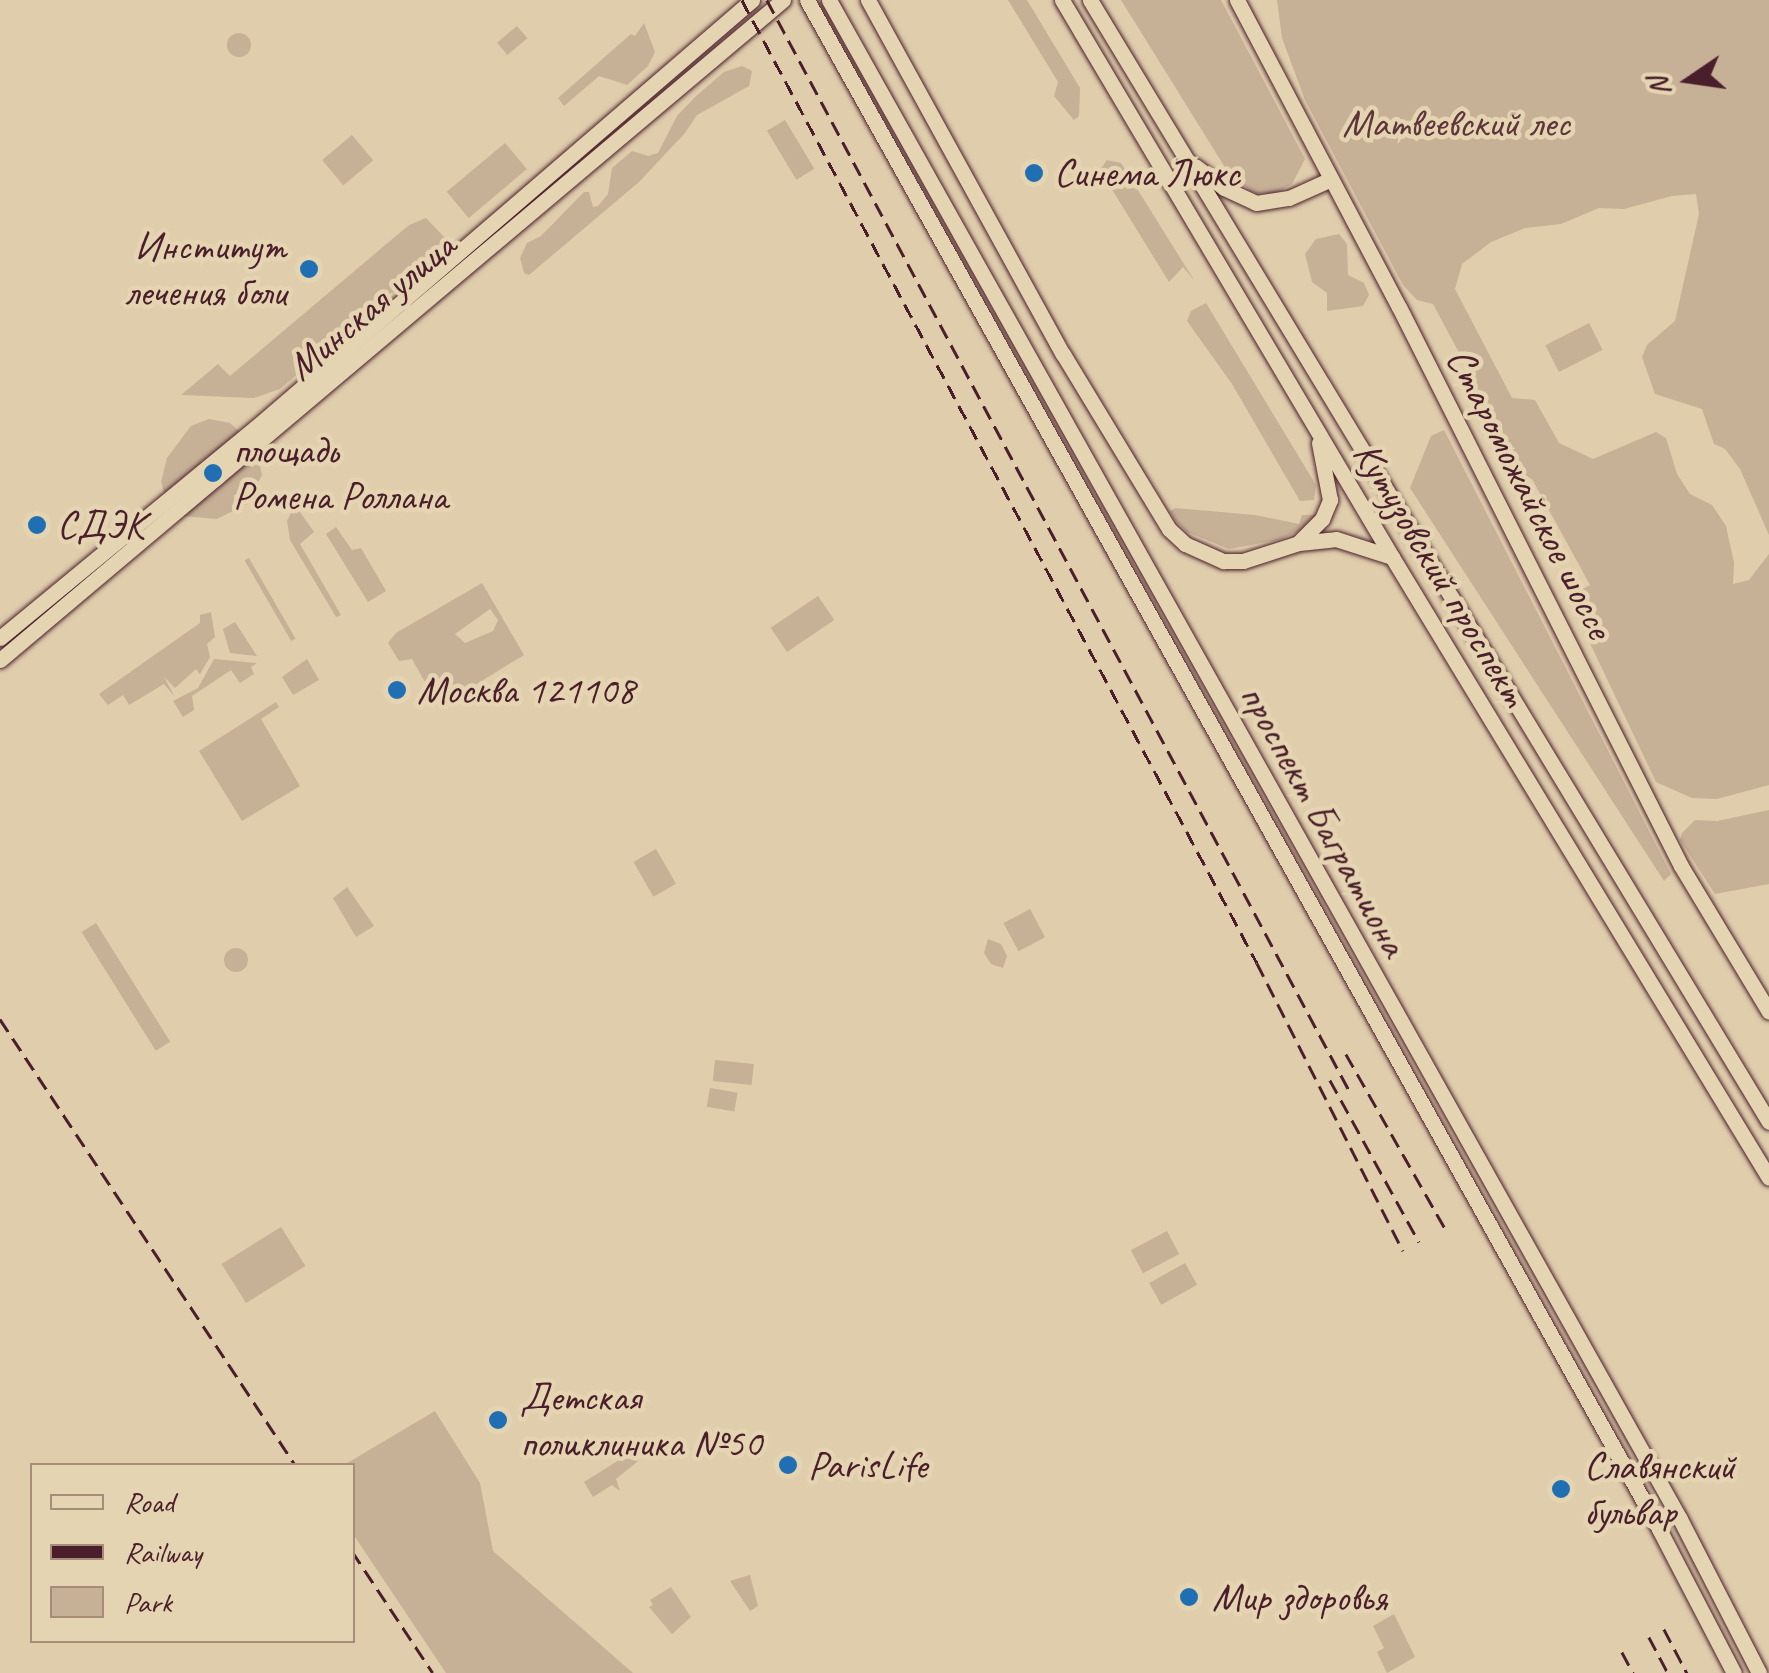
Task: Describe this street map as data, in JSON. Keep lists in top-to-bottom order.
{
  "streets": {
    "main road": [
      "Минская улица",
      "Староможайское шоссе",
      "Кутузовский проспект",
      "проспект Багратиона"
    ]
  },
  "parks": ["Матвеевский лес"],
  "places": [
    "Синема Люкс",
    "Институт лечения боли",
    "площадь Ромена Роллана",
    "СДЭК",
    "Москва 121108",
    "Детская поликлиника №50",
    "ParisLife",
    "Славянский бульвар",
    "Мир здоровья"
  ],
  "legend": ["Road", "Railway", "Park"],
  "north": "left"
}
